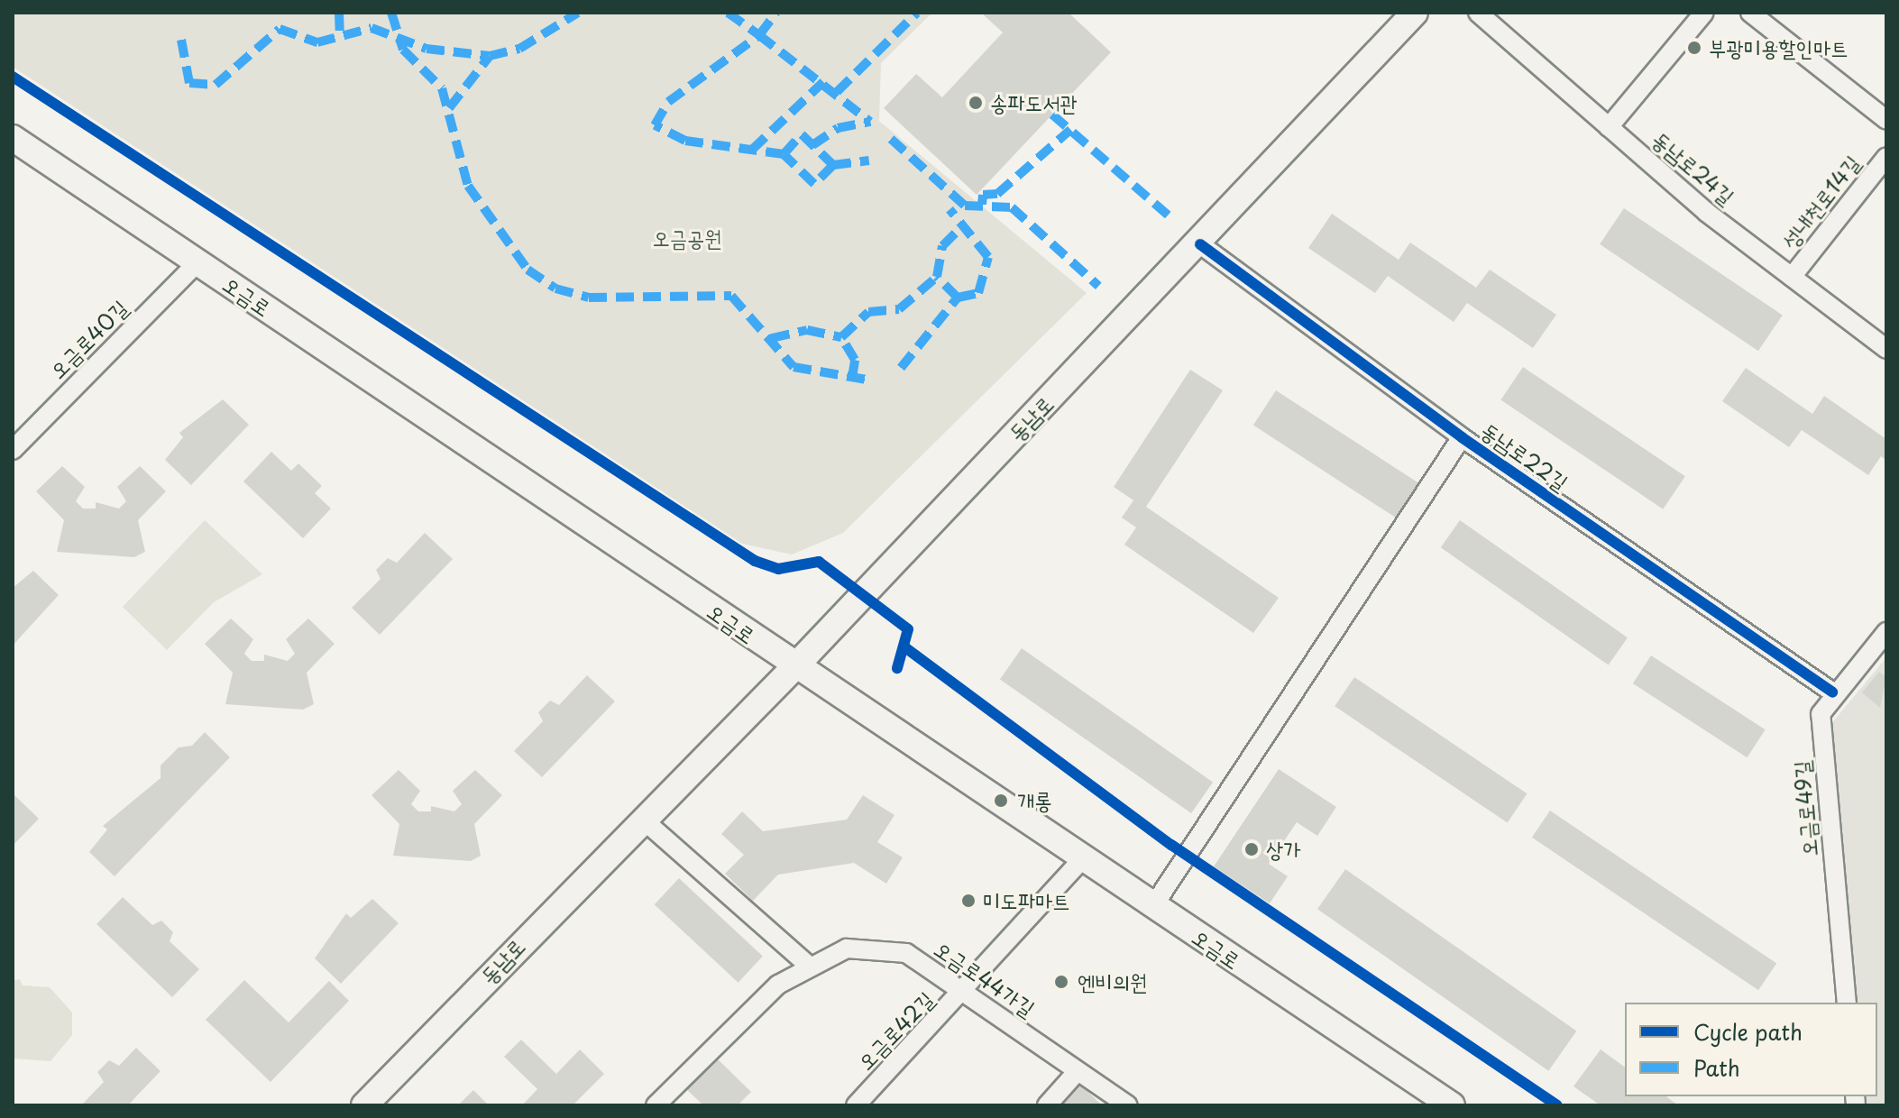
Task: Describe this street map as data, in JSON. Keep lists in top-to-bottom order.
{
  "streets": {
    "main road": ["오금로", "동남로"],
    "street": [
      "동남로24길",
      "성내천로14길",
      "오금로40길",
      "동남로22길",
      "오금로49길",
      "오금로44가길",
      "오금로42길"
    ]
  },
  "crossings": [
    ["동남로24길", "성내천로14길"],
    ["오금로", "오금로40길"],
    ["오금로", "동남로"],
    ["오금로", "오금로42길"],
    ["동남로", "동남로22길"],
    ["동남로22길", "오금로49길"],
    ["오금로44가길", "오금로42길"]
  ],
  "parks": ["오금공원"],
  "places": [
    "부광미용할인마트",
    "송파도서관",
    "개롱",
    "상가",
    "미도파마트",
    "엔비의원"
  ],
  "legend": ["Cycle path", "Path"]
}
